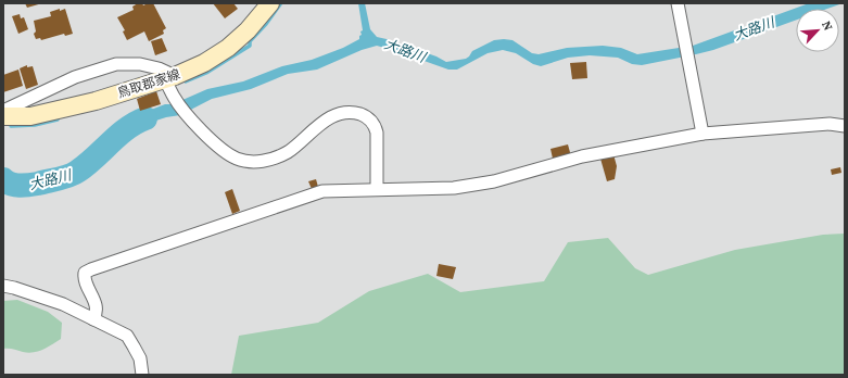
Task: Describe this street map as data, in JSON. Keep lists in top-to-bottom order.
{
  "streets": {
    "main road": ["鳥取郡家線"]
  },
  "water": ["大路川"],
  "north": "top right"
}
